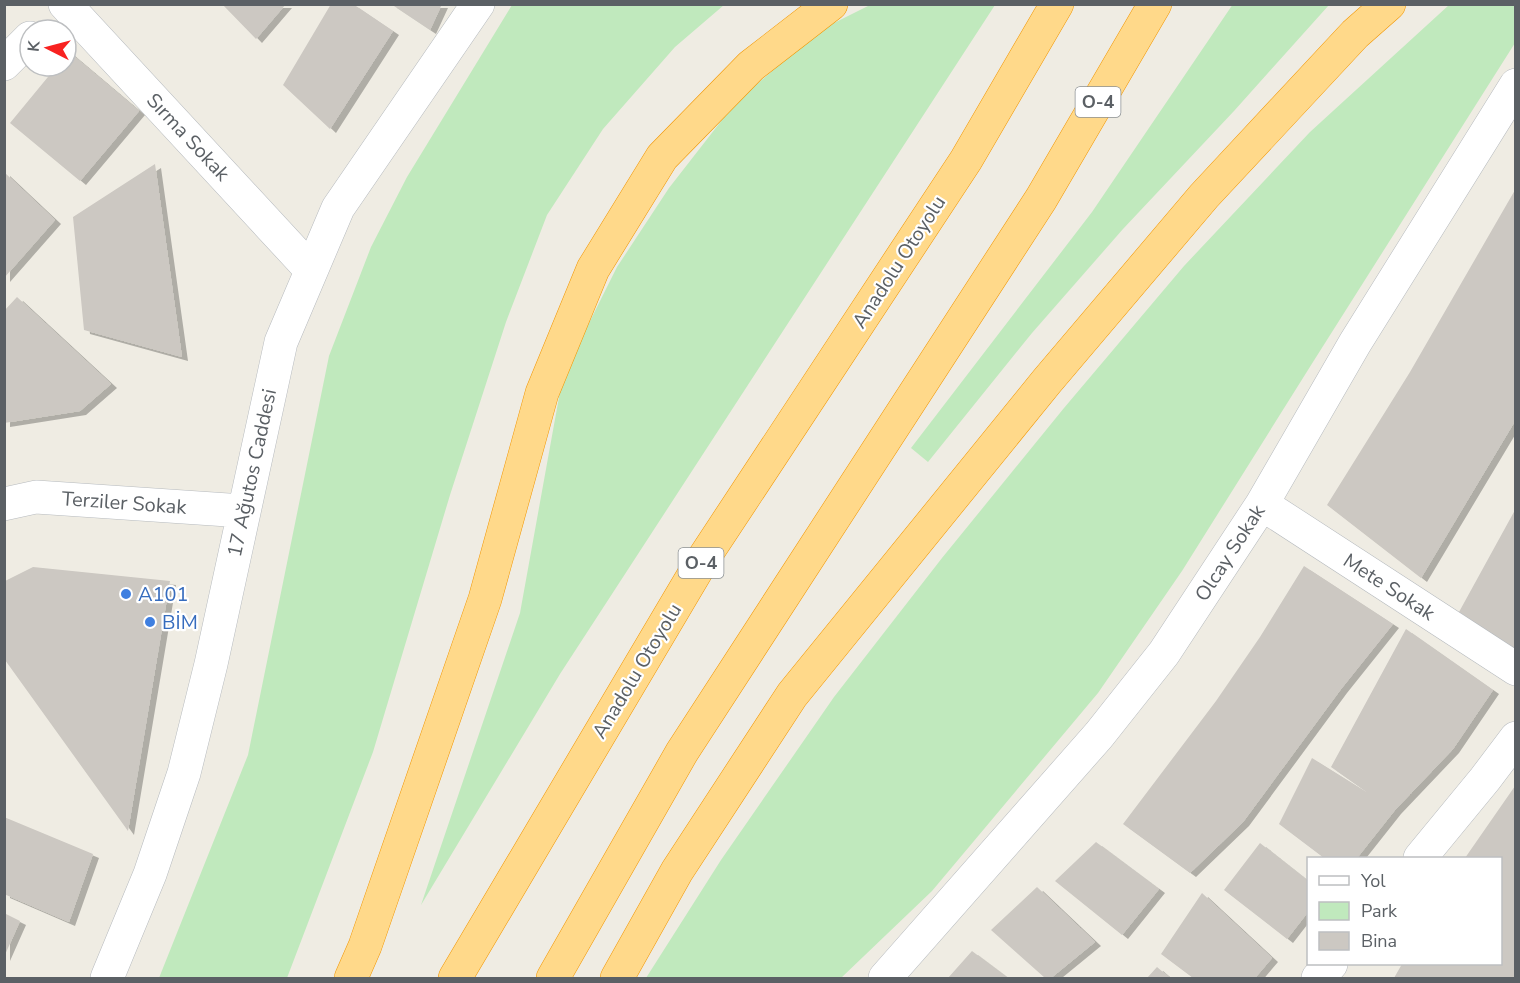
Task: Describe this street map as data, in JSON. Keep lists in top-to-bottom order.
{
  "streets": {
    "highway": ["O-4", "Anadolu Otoyolu"],
    "street": [
      "Sırma Sokak",
      "17 Ağutos Caddesi",
      "Terziler Sokak",
      "Olcay Sokak",
      "Mete Sokak"
    ]
  },
  "crossings": [
    ["Sırma Sokak", "17 Ağutos Caddesi"],
    ["17 Ağutos Caddesi", "Terziler Sokak"],
    ["Olcay Sokak", "Mete Sokak"]
  ],
  "places": ["A101", "BİM"],
  "legend": ["Yol", "Park", "Bina"],
  "north": "left"
}
